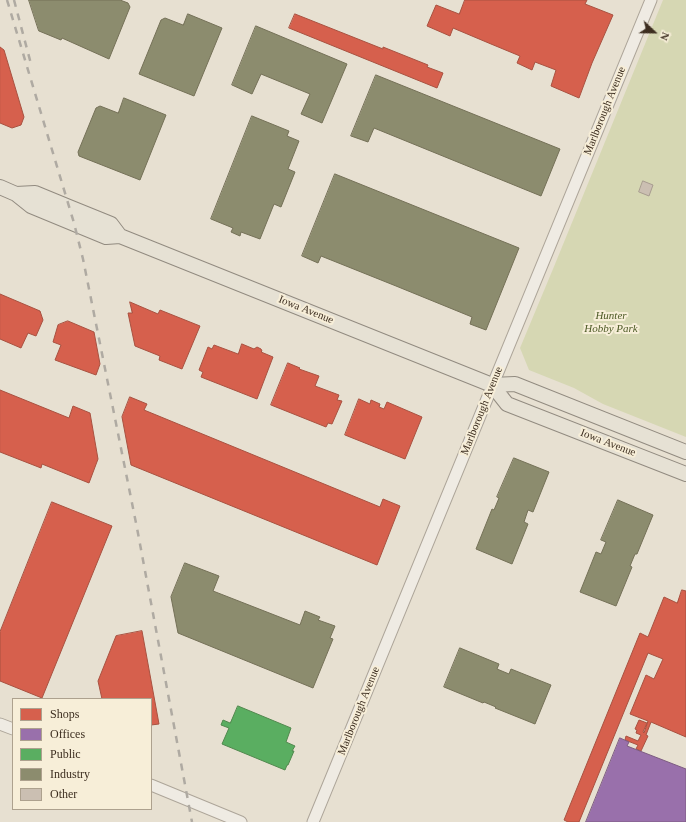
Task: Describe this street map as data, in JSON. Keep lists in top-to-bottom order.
{
  "streets": {
    "main road": ["Iowa Avenue"],
    "street": ["Marlborough Avenue"]
  },
  "crossings": [
    ["Marlborough Avenue", "Iowa Avenue"]
  ],
  "parks": ["Hunter Hobby Park"],
  "legend": [
    "Shops",
    "Offices",
    "Public",
    "Industry",
    "Other"
  ],
  "north": "right"
}
